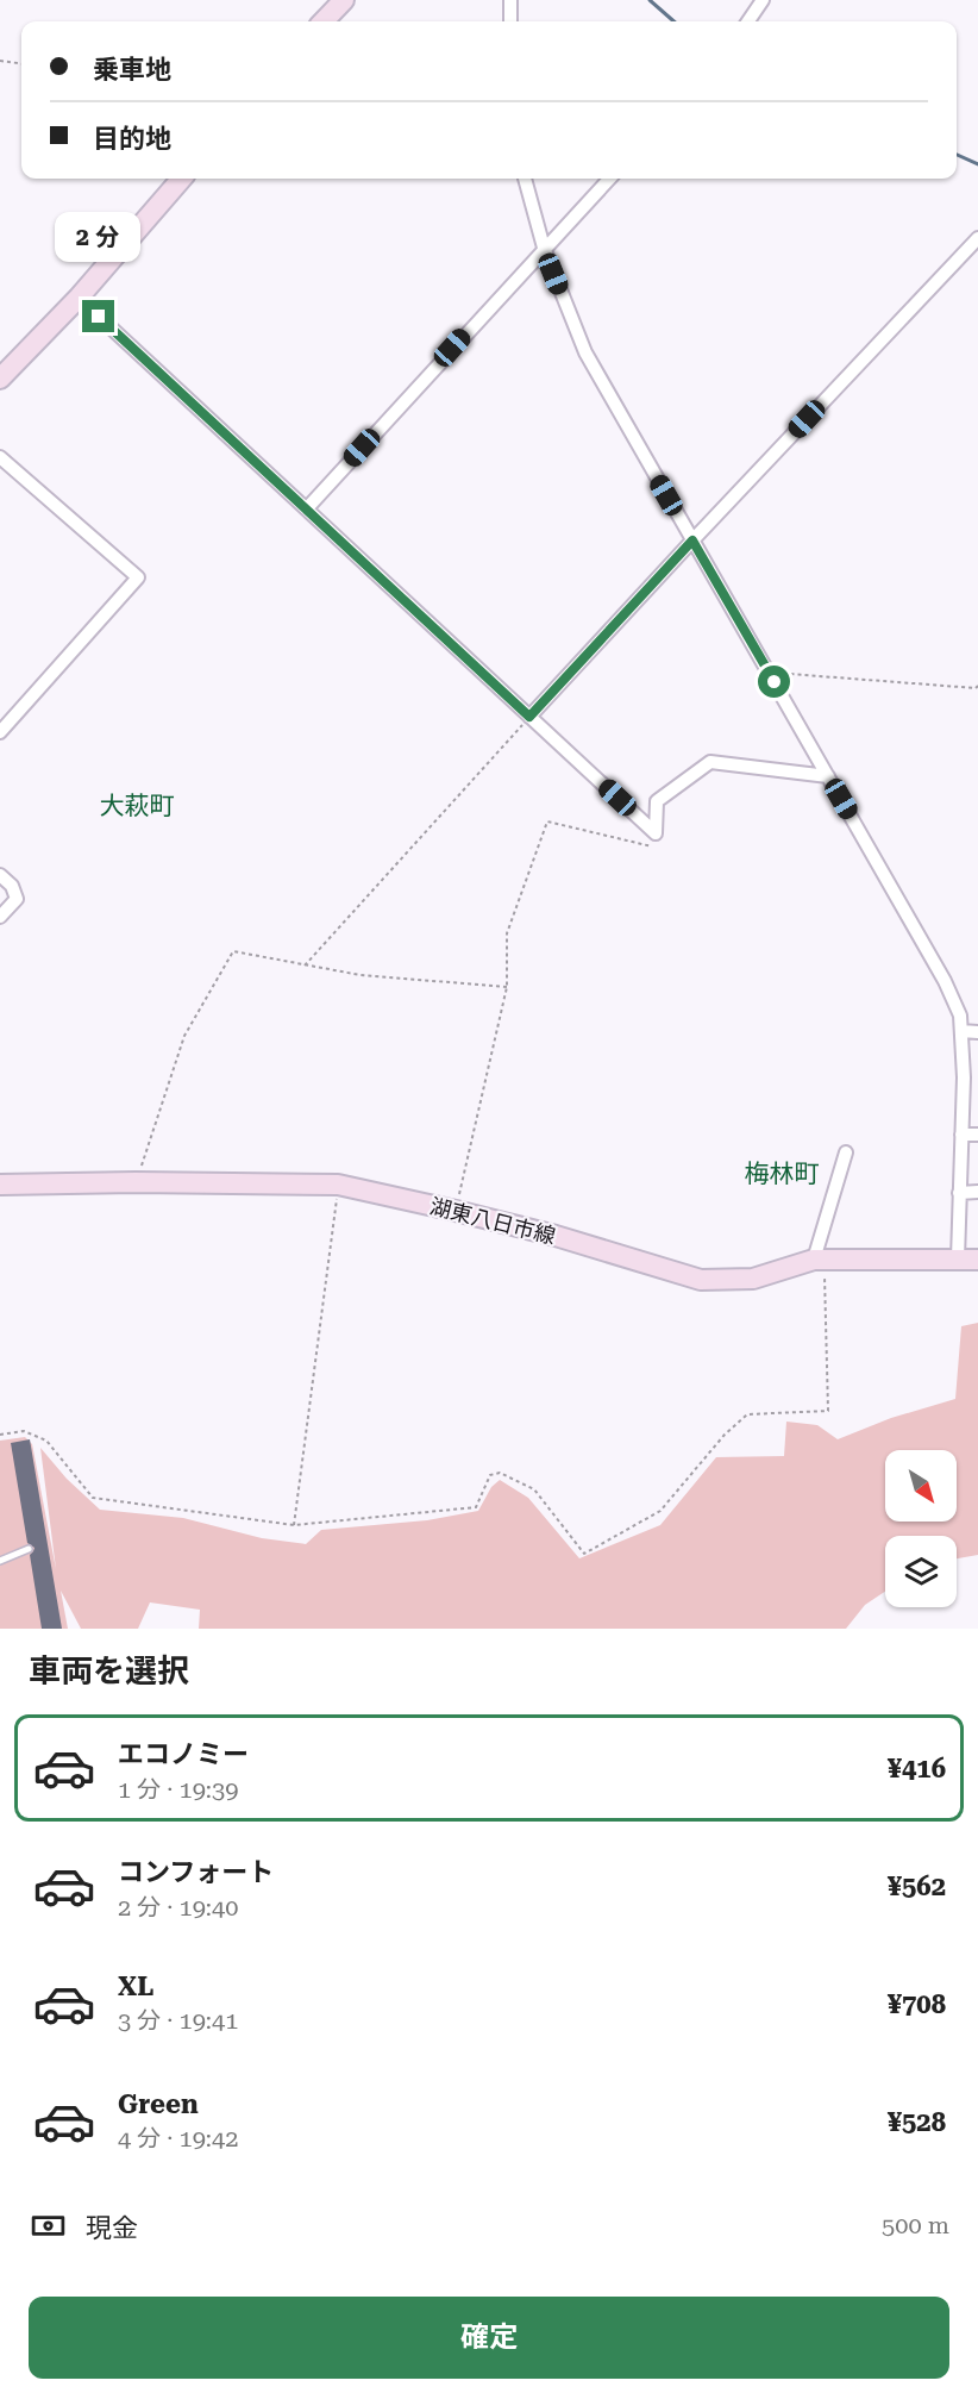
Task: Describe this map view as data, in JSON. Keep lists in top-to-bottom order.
{
  "streets": {
    "main road": ["湖東八日市線"]
  },
  "districts": ["大萩町", "梅林町"],
  "north": "bottom right",
  "page": {
    "banner": ["乗車地", "目的地"],
    "bubble": "2 分",
    "heading": "車両を選択",
    "list": [
      {
        "name": "エコノミー",
        "note": "1 分 · 19:39",
        "value": "¥416"
      },
      {
        "name": "コンフォート",
        "note": "2 分 · 19:40",
        "value": "¥562"
      },
      {
        "name": "XL",
        "note": "3 分 · 19:41",
        "value": "¥708"
      },
      {
        "name": "Green",
        "note": "4 分 · 19:42",
        "value": "¥528"
      }
    ],
    "pay": ["現金", "500 m"],
    "buttons": "確定"
  }
}
